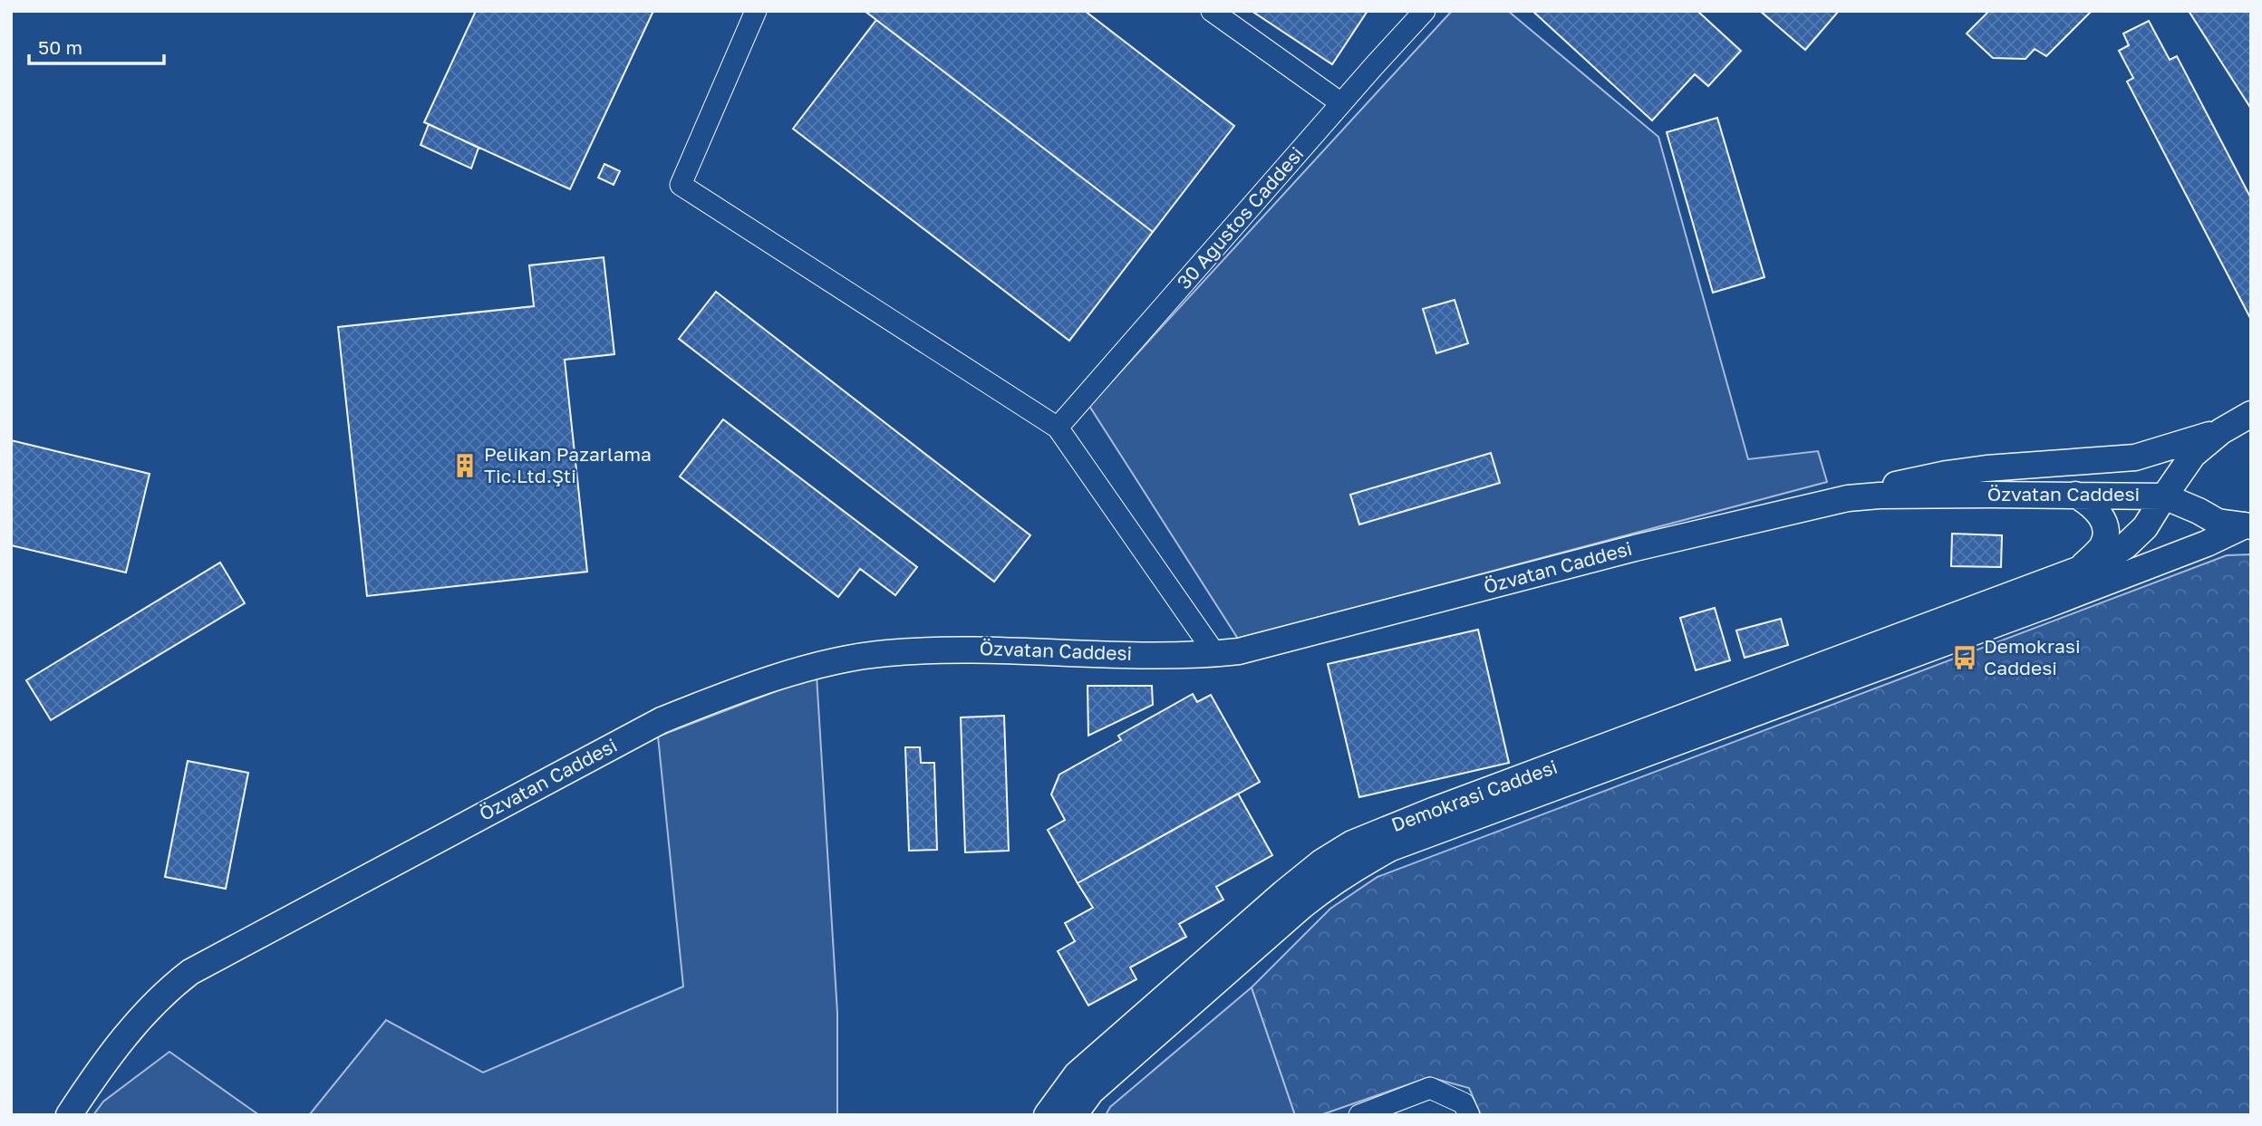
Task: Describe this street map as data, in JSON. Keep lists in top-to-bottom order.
{
  "streets": {
    "main road": ["Özvatan Caddesi", "Demokrasi Caddesi"],
    "street": ["30 Ağustos Caddesi"]
  },
  "crossings": [
    ["Özvatan Caddesi", "Demokrasi Caddesi"]
  ],
  "places": {
    "building": ["Pelikan Pazarlama Tic.Ltd.Şti"],
    "bus stop": ["Demokrasi Caddesi"]
  },
  "scale_bar": "50 m"
}
